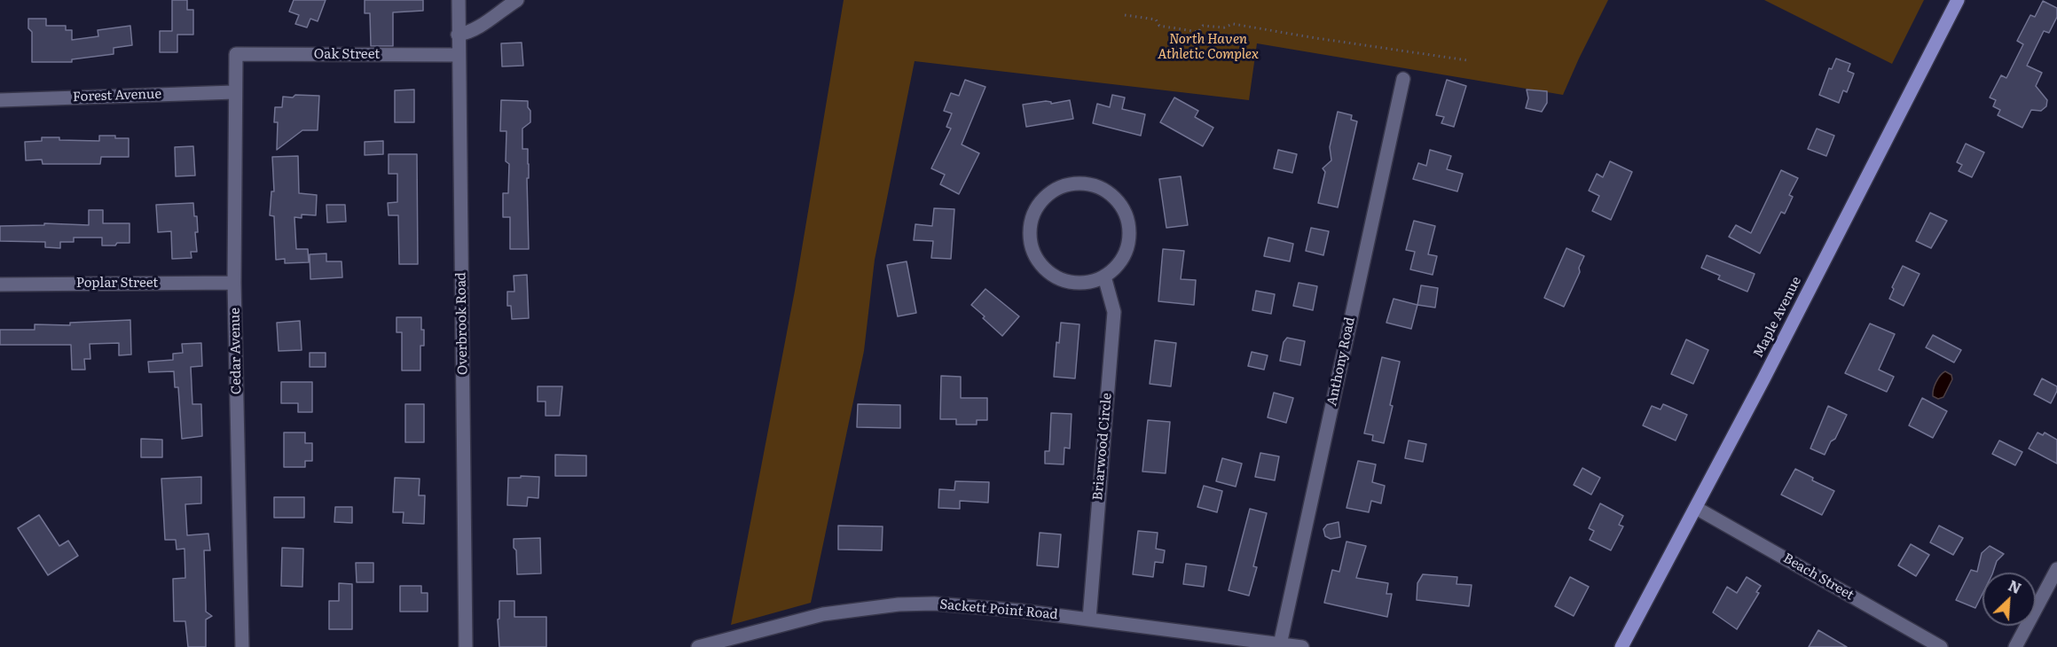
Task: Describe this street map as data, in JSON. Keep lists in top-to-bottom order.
{
  "streets": {
    "main road": ["Maple Avenue"],
    "street": [
      "Oak Street",
      "Forest Avenue",
      "Poplar Street",
      "Overbrook Road",
      "Cedar Avenue",
      "Anthony Road",
      "Briarwood Circle",
      "Beach Street",
      "Sackett Point Road"
    ]
  },
  "crossings": [
    ["Oak Street", "Overbrook Road"],
    ["Oak Street", "Cedar Avenue"],
    ["Forest Avenue", "Cedar Avenue"],
    ["Poplar Street", "Cedar Avenue"],
    ["Maple Avenue", "Beach Street"],
    ["Anthony Road", "Sackett Point Road"],
    ["Briarwood Circle", "Sackett Point Road"]
  ],
  "parks": ["North Haven Athletic Complex"],
  "north": "top right"
}
